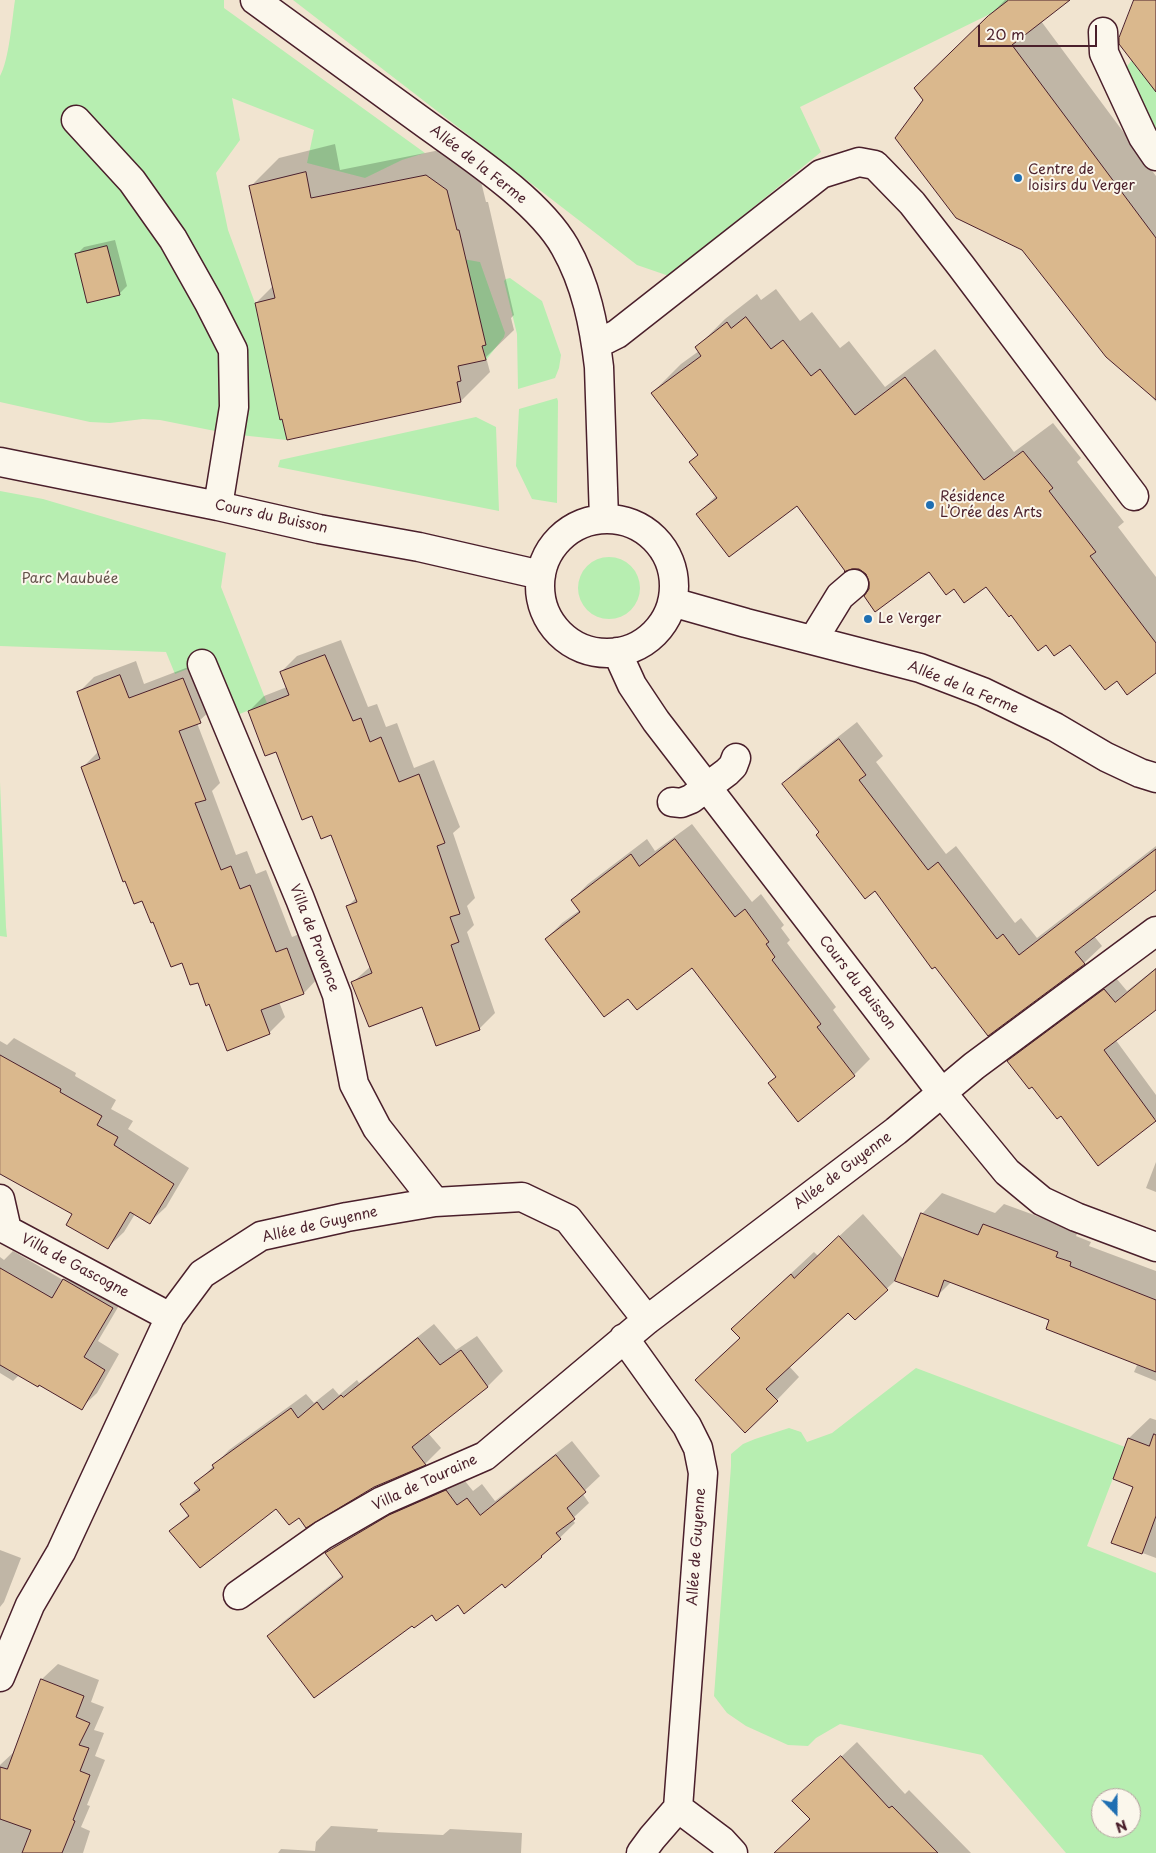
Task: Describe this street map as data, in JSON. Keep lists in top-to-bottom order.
{
  "streets": {
    "street": [
      "Allée de la Ferme",
      "Cours du Buisson",
      "Villa de Provence",
      "Allée de Guyenne",
      "Villa de Gascogne",
      "Villa de Touraine"
    ]
  },
  "crossings": [
    ["Allée de la Ferme", "Cours du Buisson"],
    ["Cours du Buisson", "Allée de Guyenne"],
    ["Villa de Provence", "Allée de Guyenne"],
    ["Allée de Guyenne", "Villa de Gascogne"],
    ["Allée de Guyenne", "Villa de Touraine"]
  ],
  "parks": ["Parc Maubuée"],
  "places": ["Centre de loisirs du Verger", "Résidence L’Orée des Arts", "Le Verger"],
  "scale_bar": "20 m",
  "north": "bottom"
}
